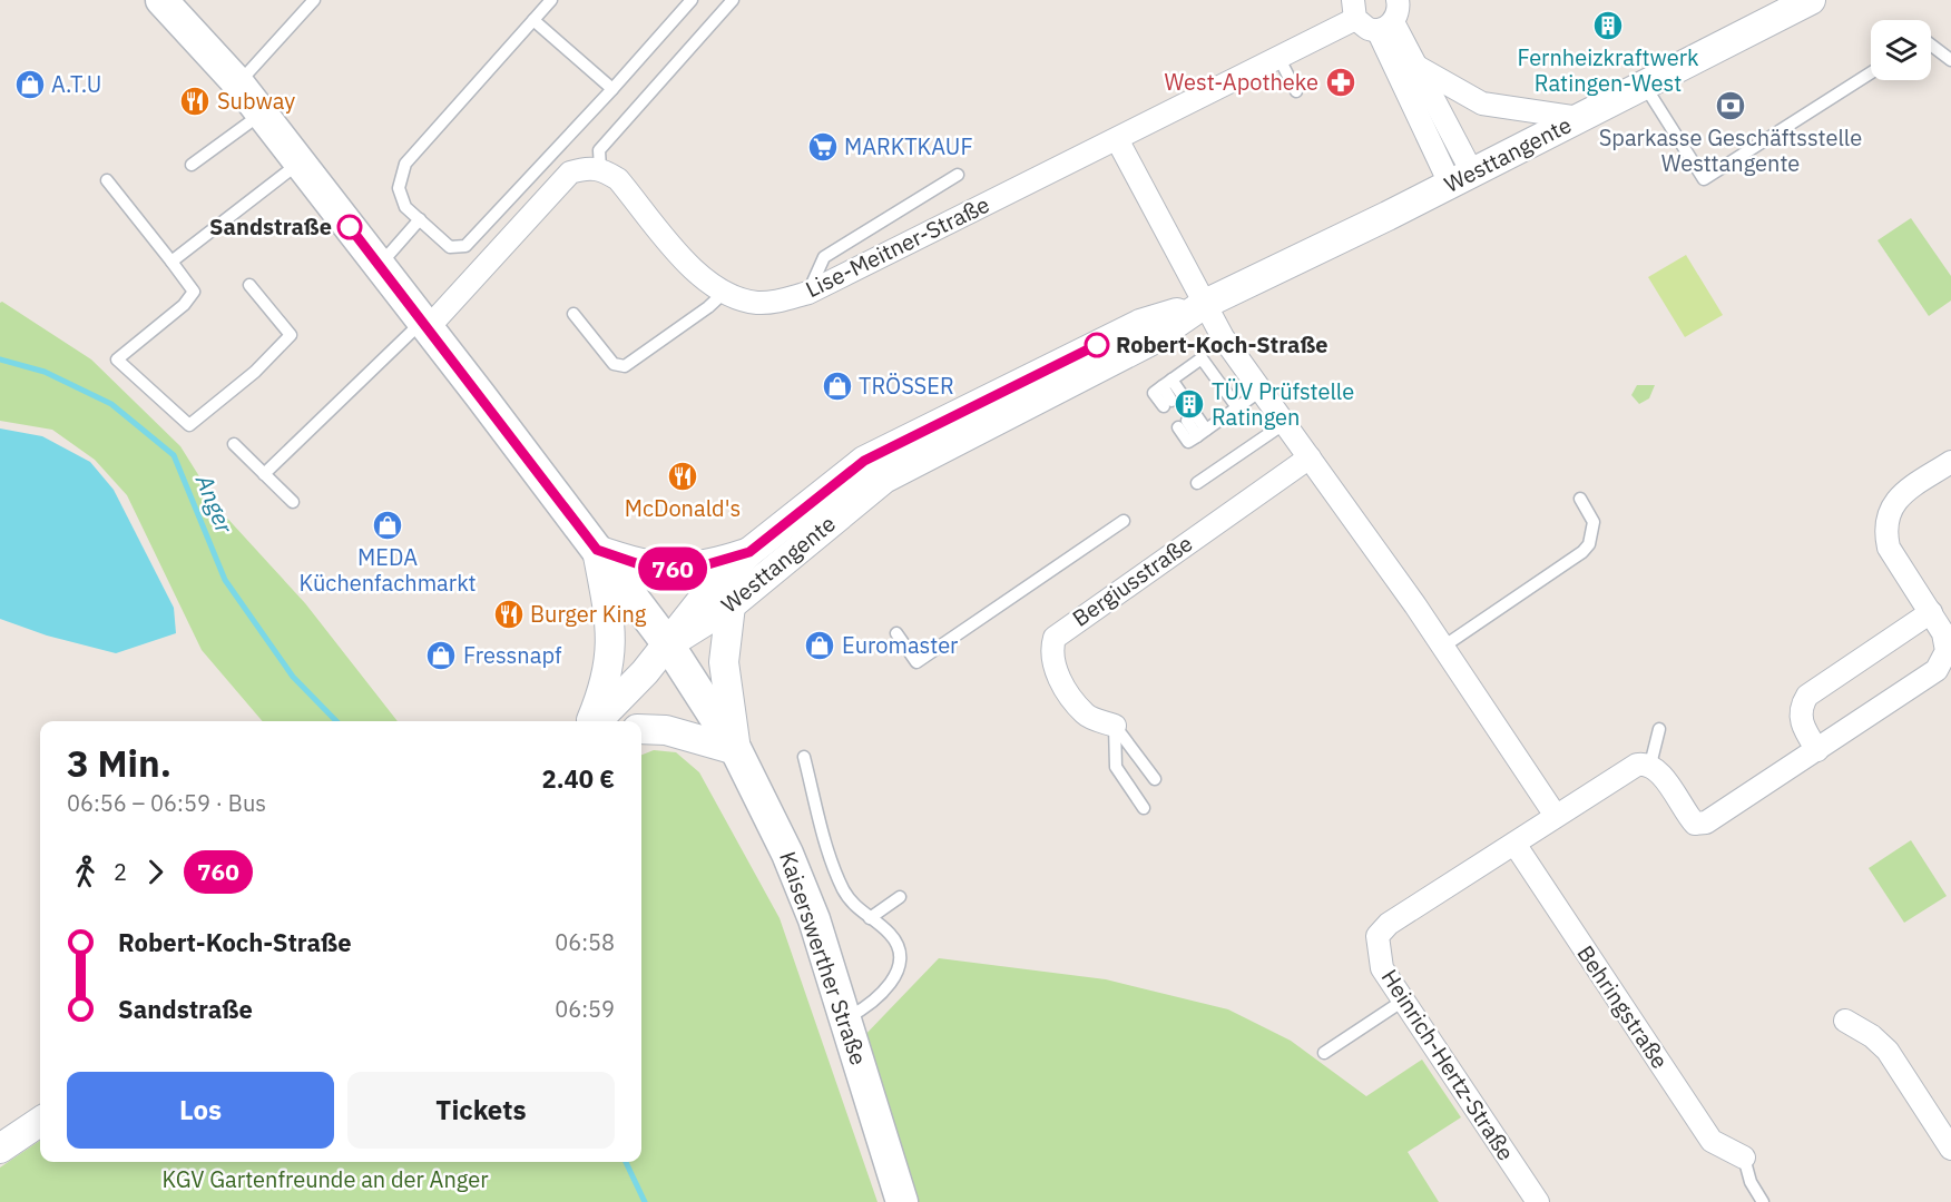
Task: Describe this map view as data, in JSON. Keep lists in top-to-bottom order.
{
  "streets": {
    "main road": ["Kaiserswerther Straße"],
    "street": [
      "Westtangente",
      "Lise-Meitner-Straße",
      "Bergiusstraße",
      "Behringstraße",
      "Heinrich-Hertz-Straße"
    ]
  },
  "crossings": [
    ["Westtangente", "Kaiserswerther Straße"],
    ["Behringstraße", "Heinrich-Hertz-Straße"]
  ],
  "water": ["Anger"],
  "parks": ["KGV Gartenfreunde an der Anger"],
  "places": {
    "building": ["Fernheizkraftwerk Ratingen-West", "TÜV Prüfstelle Ratingen"],
    "pharmacy": ["West-Apotheke"],
    "shop": [
      "A.T.U",
      "TRÖSSER",
      "MEDA Küchenfachmarkt",
      "Euromaster",
      "Fressnapf"
    ],
    "restaurant": ["Subway", "McDonald's", "Burger King"],
    "bank": ["Sparkasse Geschäftsstelle Westtangente"],
    "supermarket": ["MARKTKAUF"],
    "other": ["Sandstraße", "Robert-Koch-Straße"]
  },
  "lines": ["bus line 760"],
  "page": {
    "on_map": "760",
    "heading": ["3 Min.", "06:56 – 06:59 · Bus", "2.40 €"],
    "legs": ["2", "760"],
    "list": [
      {
        "name": "Robert-Koch-Straße",
        "value": "06:58"
      },
      {
        "name": "Sandstraße",
        "value": "06:59"
      }
    ],
    "buttons": ["Los", "Tickets"]
  }
}
